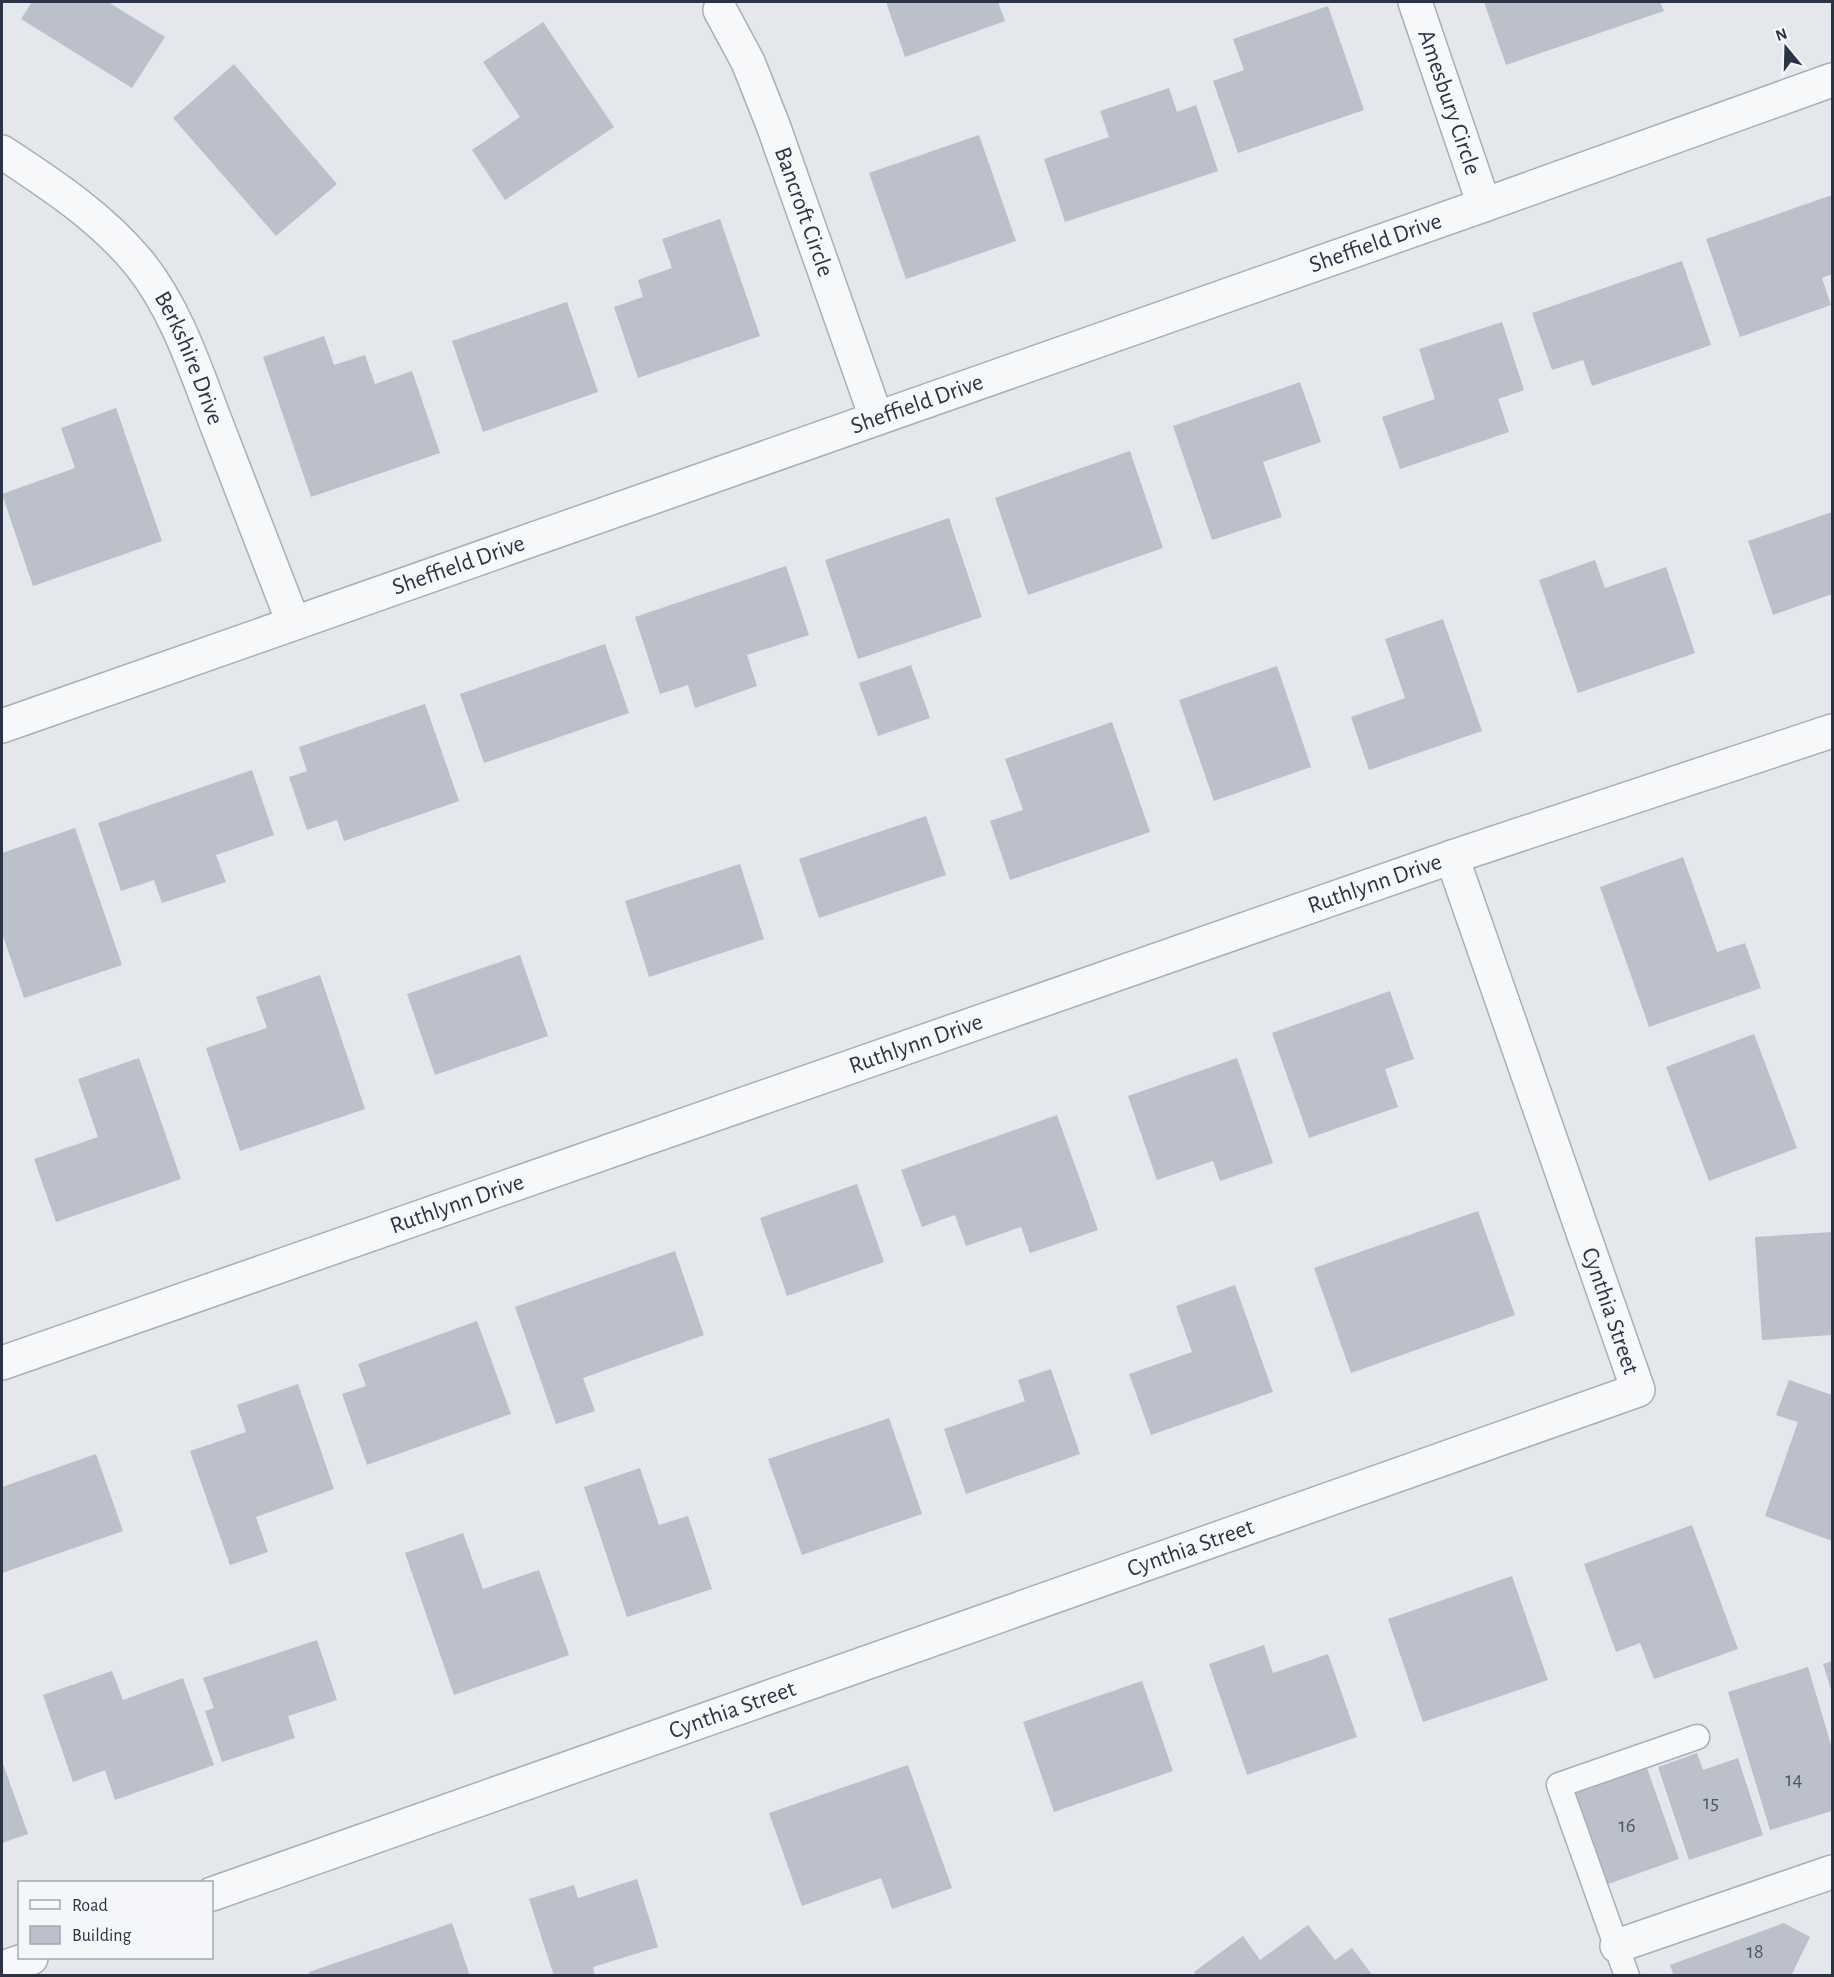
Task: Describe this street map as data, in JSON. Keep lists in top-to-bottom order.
{
  "streets": {
    "street": [
      "Amesbury Circle",
      "Bancroft Circle",
      "Sheffield Drive",
      "Berkshire Drive",
      "Ruthlynn Drive",
      "Cynthia Street"
    ]
  },
  "crossings": [
    ["Amesbury Circle", "Sheffield Drive"],
    ["Bancroft Circle", "Sheffield Drive"],
    ["Sheffield Drive", "Berkshire Drive"],
    ["Ruthlynn Drive", "Cynthia Street"]
  ],
  "house_numbers": [
    "14",
    "15",
    "16",
    "18"
  ],
  "legend": ["Road", "Building"],
  "north": "top"
}
